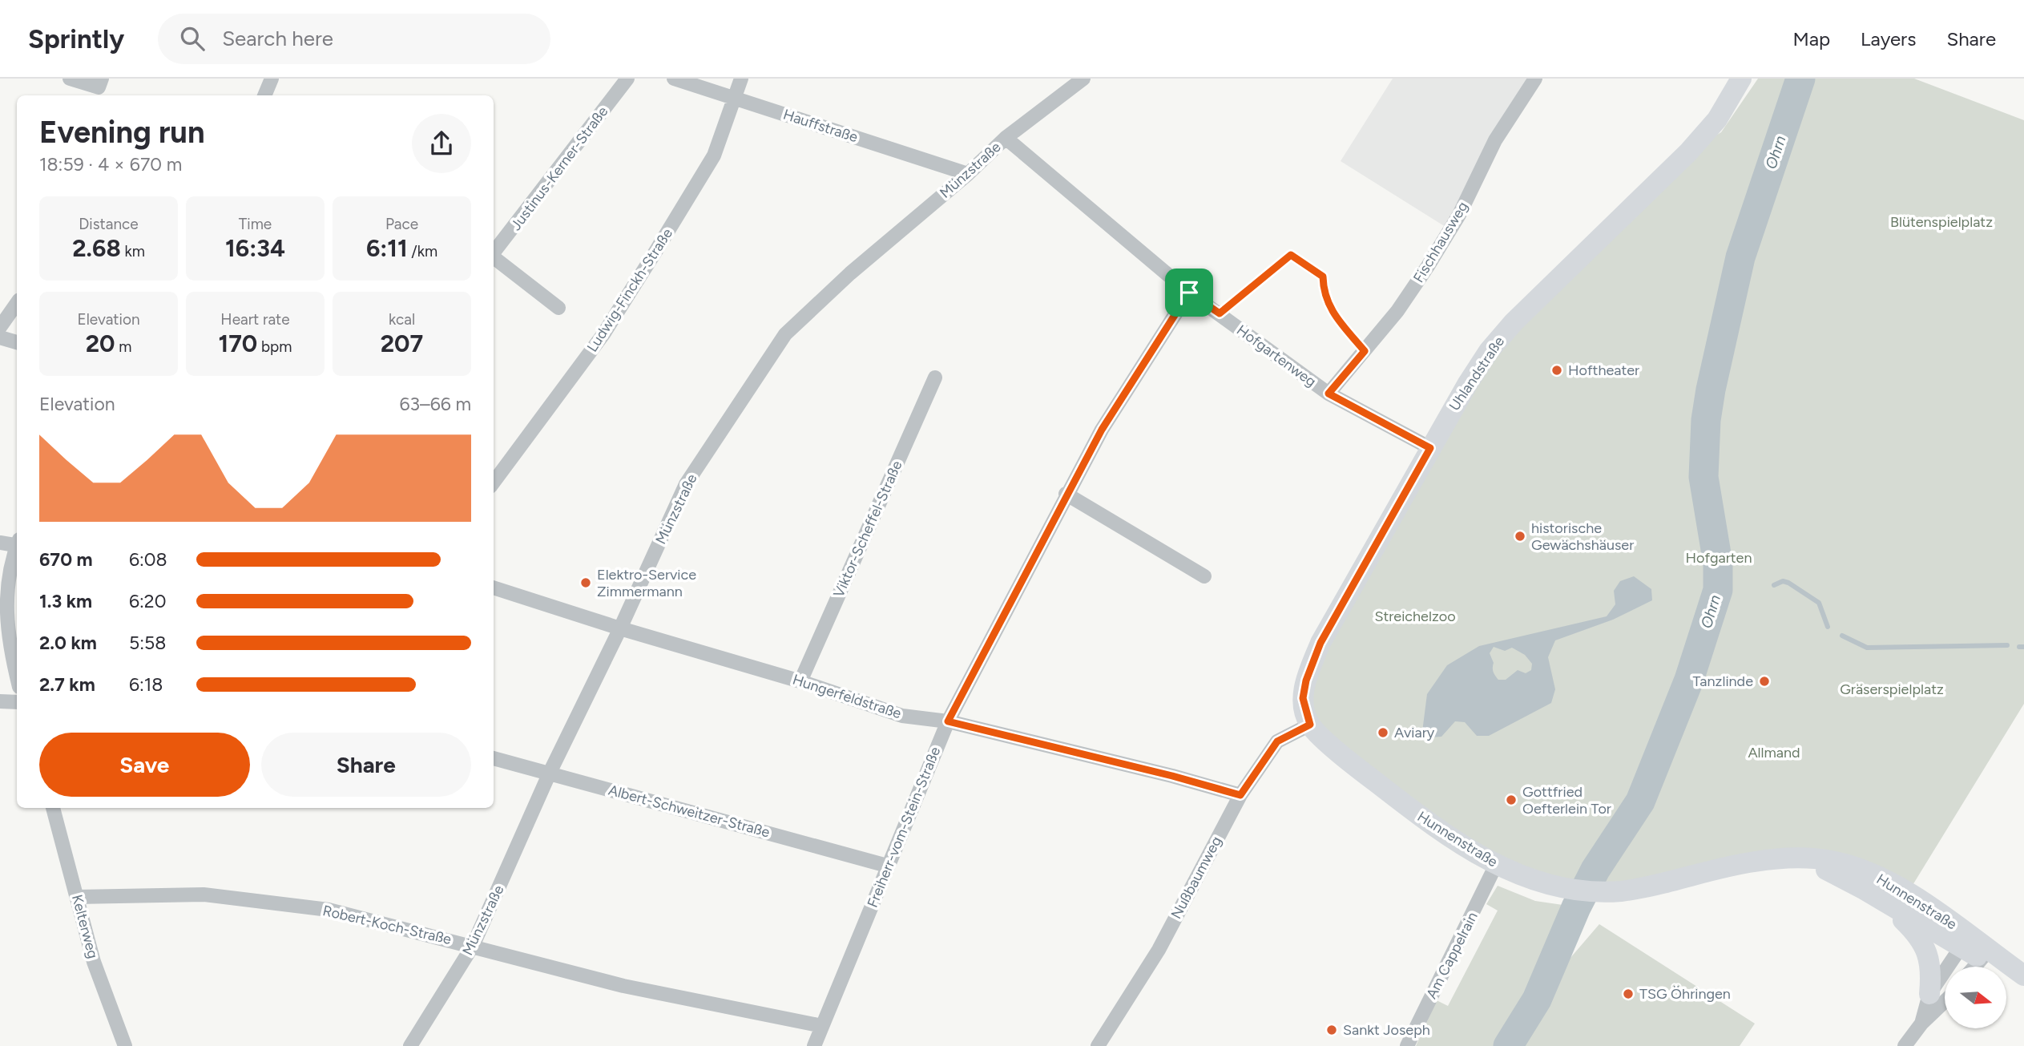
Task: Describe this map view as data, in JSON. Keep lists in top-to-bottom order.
{
  "streets": {
    "main road": ["Uhlandstraße", "Hunnenstraße"],
    "street": [
      "Hauffstraße",
      "Justinus-Kerner-Straße",
      "Münzstraße",
      "Fischhausweg",
      "Ludwig-Finckh-Straße",
      "Hofgartenweg",
      "Viktor-Scheffel-Straße",
      "Hungerfeldstraße",
      "Albert-Schweitzer-Straße",
      "Freiherr-vom-Stein-Straße",
      "Nußbaumweg",
      "Robert-Koch-Straße",
      "Kelterweg",
      "Am Cappelrain"
    ]
  },
  "crossings": [
    ["Hauffstraße", "Münzstraße"],
    ["Hauffstraße", "Ludwig-Finckh-Straße"],
    ["Münzstraße", "Hofgartenweg"],
    ["Münzstraße", "Hungerfeldstraße"],
    ["Münzstraße", "Albert-Schweitzer-Straße"],
    ["Münzstraße", "Robert-Koch-Straße"],
    ["Fischhausweg", "Hofgartenweg"],
    ["Hofgartenweg", "Uhlandstraße"],
    ["Hofgartenweg", "Freiherr-vom-Stein-Straße"],
    ["Uhlandstraße", "Hunnenstraße"],
    ["Uhlandstraße", "Nußbaumweg"],
    ["Viktor-Scheffel-Straße", "Hungerfeldstraße"],
    ["Hungerfeldstraße", "Freiherr-vom-Stein-Straße"],
    ["Hungerfeldstraße", "Nußbaumweg"],
    ["Albert-Schweitzer-Straße", "Freiherr-vom-Stein-Straße"],
    ["Freiherr-vom-Stein-Straße", "Robert-Koch-Straße"],
    ["Hunnenstraße", "Nußbaumweg"],
    ["Hunnenstraße", "Am Cappelrain"],
    ["Robert-Koch-Straße", "Kelterweg"]
  ],
  "water": ["Ohrn"],
  "parks": [
    "Blütenspielplatz",
    "Hofgarten",
    "Streichelzoo",
    "Gräserspielplatz",
    "Allmand"
  ],
  "places": [
    "Hoftheater",
    "historische Gewächshäuser",
    "Elektro-Service Zimmermann",
    "Tanzlinde",
    "Aviary",
    "Gottfried Oefterlein Tor",
    "TSG Öhringen",
    "Sankt Joseph"
  ],
  "north": "right",
  "page": {
    "header": "Sprintly",
    "search": "Search here",
    "nav": ["Map", "Layers", "Share"],
    "heading": ["Evening run", "18:59 · 4 × 670 m"],
    "stats": [
      ["Distance", "2.68 km"],
      ["Time", "16:34"],
      ["Pace", "6:11 /km"],
      ["Elevation", "20 m"],
      ["Heart rate", "170 bpm"],
      ["kcal", "207"]
    ],
    "chart": ["Elevation", "63–66 m"],
    "list": [
      {
        "name": "670 m",
        "note": "6:08"
      },
      {
        "name": "1.3 km",
        "note": "6:20"
      },
      {
        "name": "2.0 km",
        "note": "5:58"
      },
      {
        "name": "2.7 km",
        "note": "6:18"
      }
    ],
    "buttons": ["Save", "Share"]
  }
}
